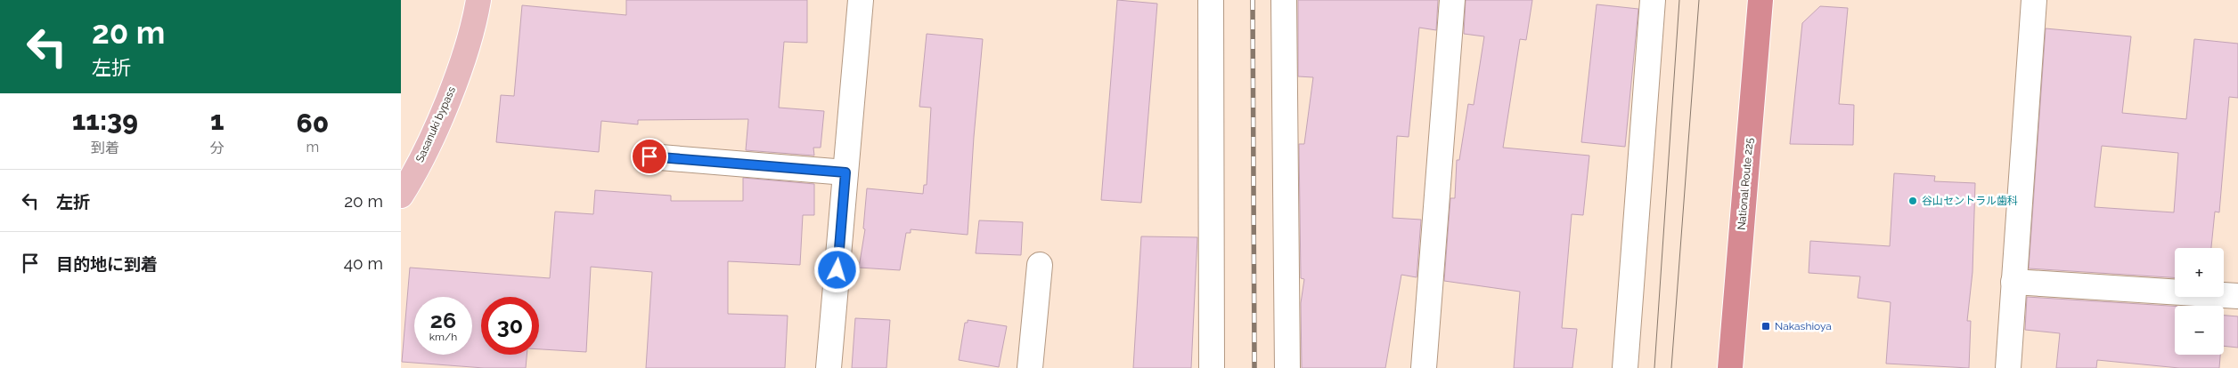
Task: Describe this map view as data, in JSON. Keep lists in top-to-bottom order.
{
  "streets": {
    "highway": ["National Route 225"],
    "main road": ["Sasanuki bypass"]
  },
  "places": {
    "other": ["谷山セントラル歯科"],
    "transit": ["Nakashioya"]
  },
  "page": {
    "turn": ["20 m", "左折"],
    "eta": [
      "11:39",
      "到着",
      "1",
      "分",
      "60",
      "m"
    ],
    "list": [
      {
        "name": "左折",
        "value": "20 m"
      },
      {
        "name": "目的地に到着",
        "value": "40 m"
      }
    ],
    "map_buttons": ["+", "−"],
    "speed": "26 km/h",
    "limit": "30"
  }
}
